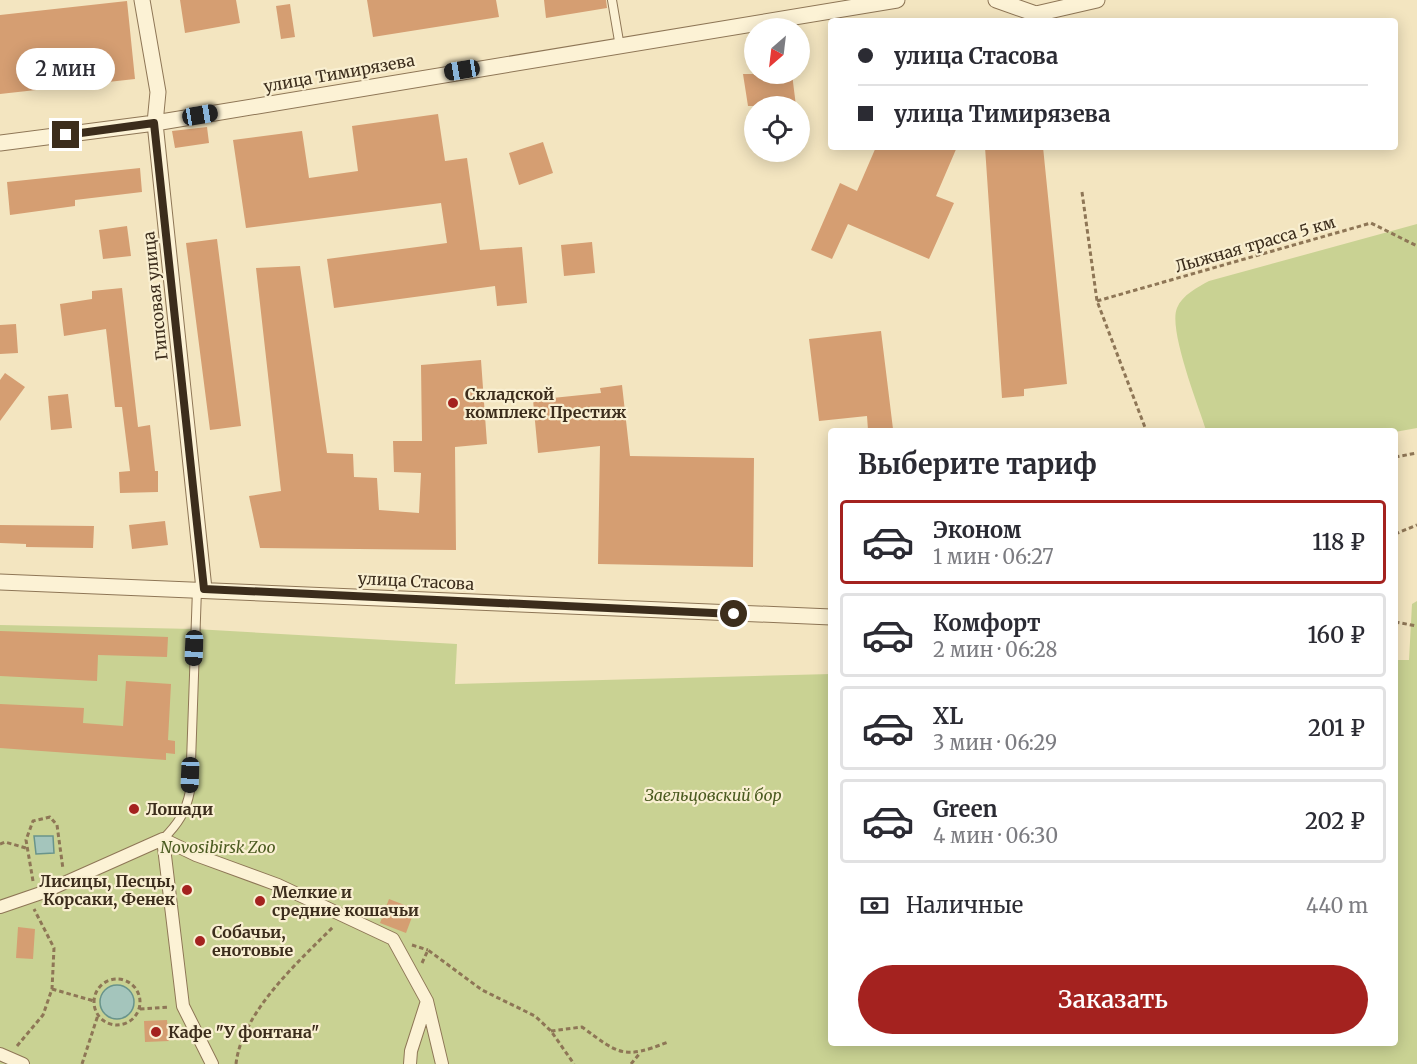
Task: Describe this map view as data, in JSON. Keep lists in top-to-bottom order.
{
  "streets": {
    "street": ["улица Тимирязева", "Гипсовая улица", "улица Стасова"],
    "path": ["Лыжная трасса 5 км"]
  },
  "crossings": [
    ["улица Тимирязева", "Гипсовая улица"],
    ["Гипсовая улица", "улица Стасова"]
  ],
  "parks": ["Заельцовский бор", "Novosibirsk Zoo"],
  "places": [
    "Складской комплекс Престиж",
    "Лошади",
    "Лисицы, Песцы, Корсаки, Фенек",
    "Мелкие и средние кошачьи",
    "Собачьи, енотовые",
    "Кафе \"У фонтана\""
  ],
  "north": "bottom left",
  "page": {
    "banner": ["улица Стасова", "улица Тимирязева"],
    "bubble": "2 мин",
    "heading": "Выберите тариф",
    "list": [
      {
        "name": "Эконом",
        "note": "1 мин · 06:27",
        "value": "118 ₽"
      },
      {
        "name": "Комфорт",
        "note": "2 мин · 06:28",
        "value": "160 ₽"
      },
      {
        "name": "XL",
        "note": "3 мин · 06:29",
        "value": "201 ₽"
      },
      {
        "name": "Green",
        "note": "4 мин · 06:30",
        "value": "202 ₽"
      }
    ],
    "pay": ["Наличные", "440 m"],
    "buttons": "Заказать"
  }
}
